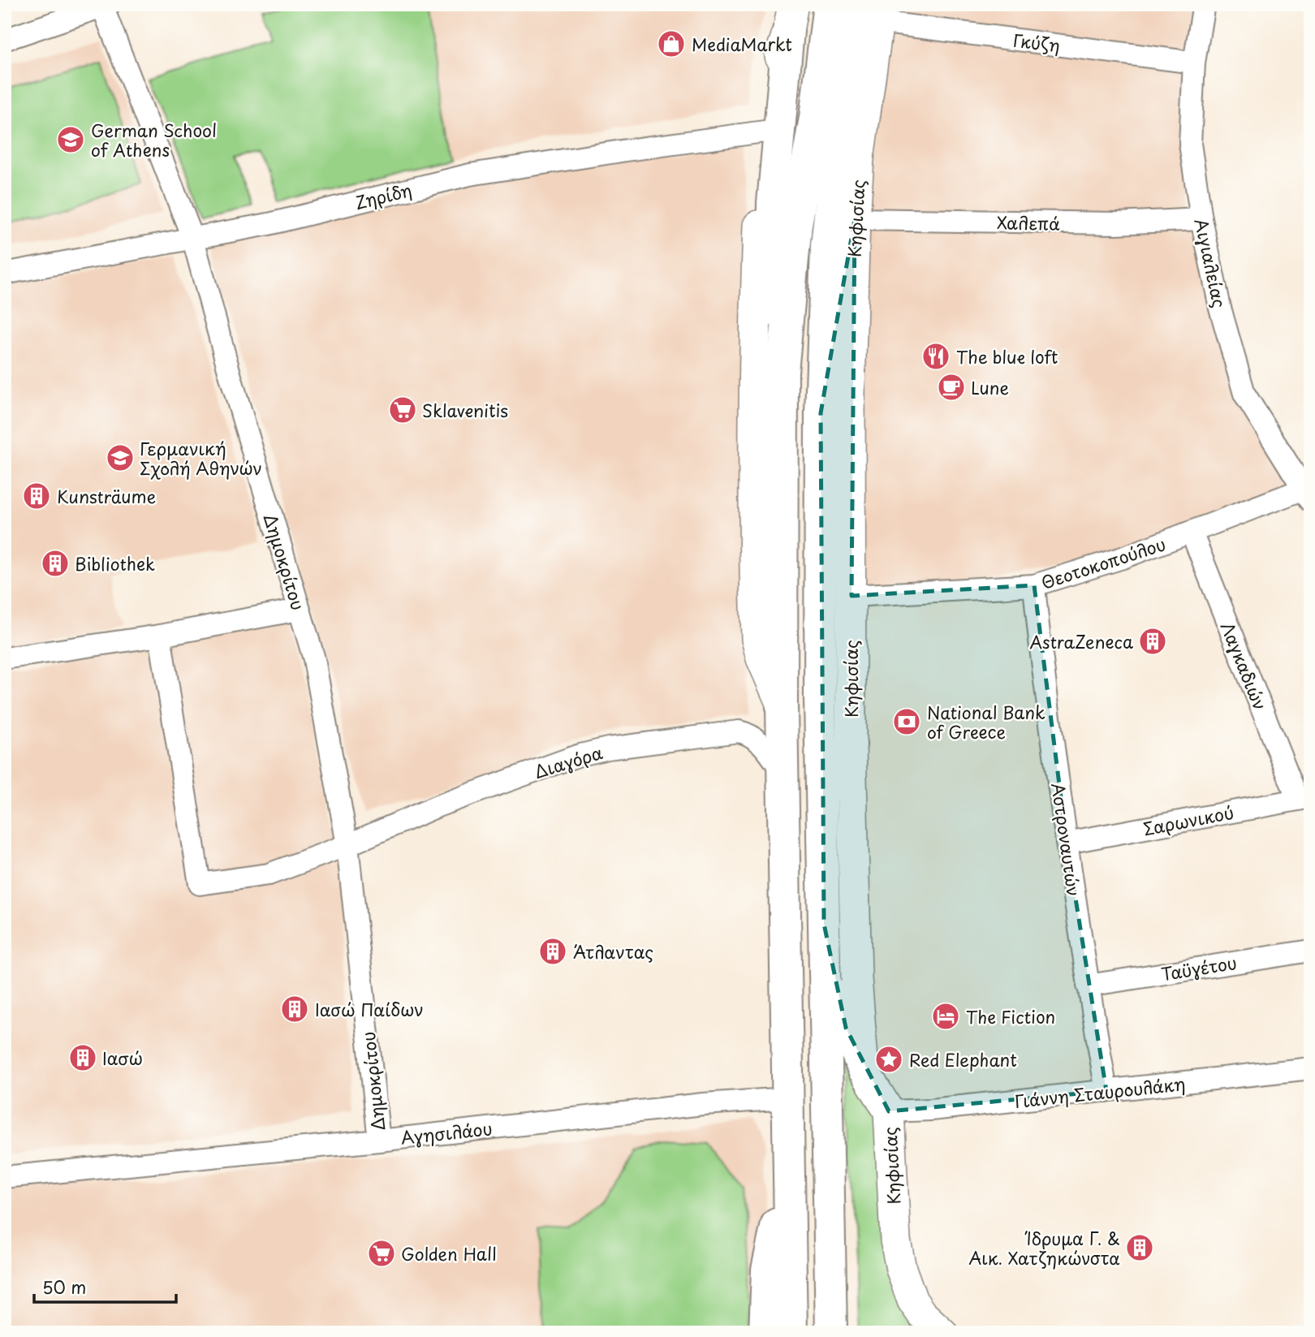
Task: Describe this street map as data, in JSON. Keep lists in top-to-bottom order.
{
  "streets": {
    "main road": ["Κηφισίας"],
    "street": [
      "Γκύζη",
      "Ζηρίδη",
      "Χαλεπά",
      "Αιγιαλείας",
      "Δημοκρίτου",
      "Θεοτοκοπούλου",
      "Λαγκαδιών",
      "Διαγόρα",
      "Σαρωνικού",
      "Αστροναυτών",
      "Ταϋγέτου",
      "Γιάννη Σταυρουλάκη",
      "Αγησιλάου"
    ]
  },
  "crossings": [
    ["Γκύζη", "Κηφισίας"],
    ["Γκύζη", "Αιγιαλείας"],
    ["Ζηρίδη", "Δημοκρίτου"],
    ["Κηφισίας", "Χαλεπά"],
    ["Κηφισίας", "Θεοτοκοπούλου"],
    ["Κηφισίας", "Γιάννη Σταυρουλάκη"],
    ["Χαλεπά", "Αιγιαλείας"],
    ["Αιγιαλείας", "Θεοτοκοπούλου"],
    ["Δημοκρίτου", "Διαγόρα"],
    ["Δημοκρίτου", "Αγησιλάου"],
    ["Θεοτοκοπούλου", "Λαγκαδιών"],
    ["Θεοτοκοπούλου", "Αστροναυτών"],
    ["Λαγκαδιών", "Σαρωνικού"],
    ["Σαρωνικού", "Αστροναυτών"],
    ["Αστροναυτών", "Ταϋγέτου"],
    ["Αστροναυτών", "Γιάννη Σταυρουλάκη"]
  ],
  "places": {
    "shop": ["MediaMarkt"],
    "school or university": ["German School of Athens", "Γερμανική Σχολή Αθηνών"],
    "restaurant": ["The blue loft"],
    "cafe": ["Lune"],
    "supermarket": ["Sklavenitis", "Golden Hall"],
    "building": [
      "Kunsträume",
      "Bibliothek",
      "AstraZeneca",
      "Άτλαντας",
      "Ιασώ Παίδων",
      "Ιασώ",
      "Ίδρυμα Γ. & Αικ. Χατζηκώνστα"
    ],
    "bank": ["National Bank of Greece"],
    "hotel": ["The Fiction"],
    "place": ["Red Elephant"]
  },
  "scale_bar": "50 m"
}
